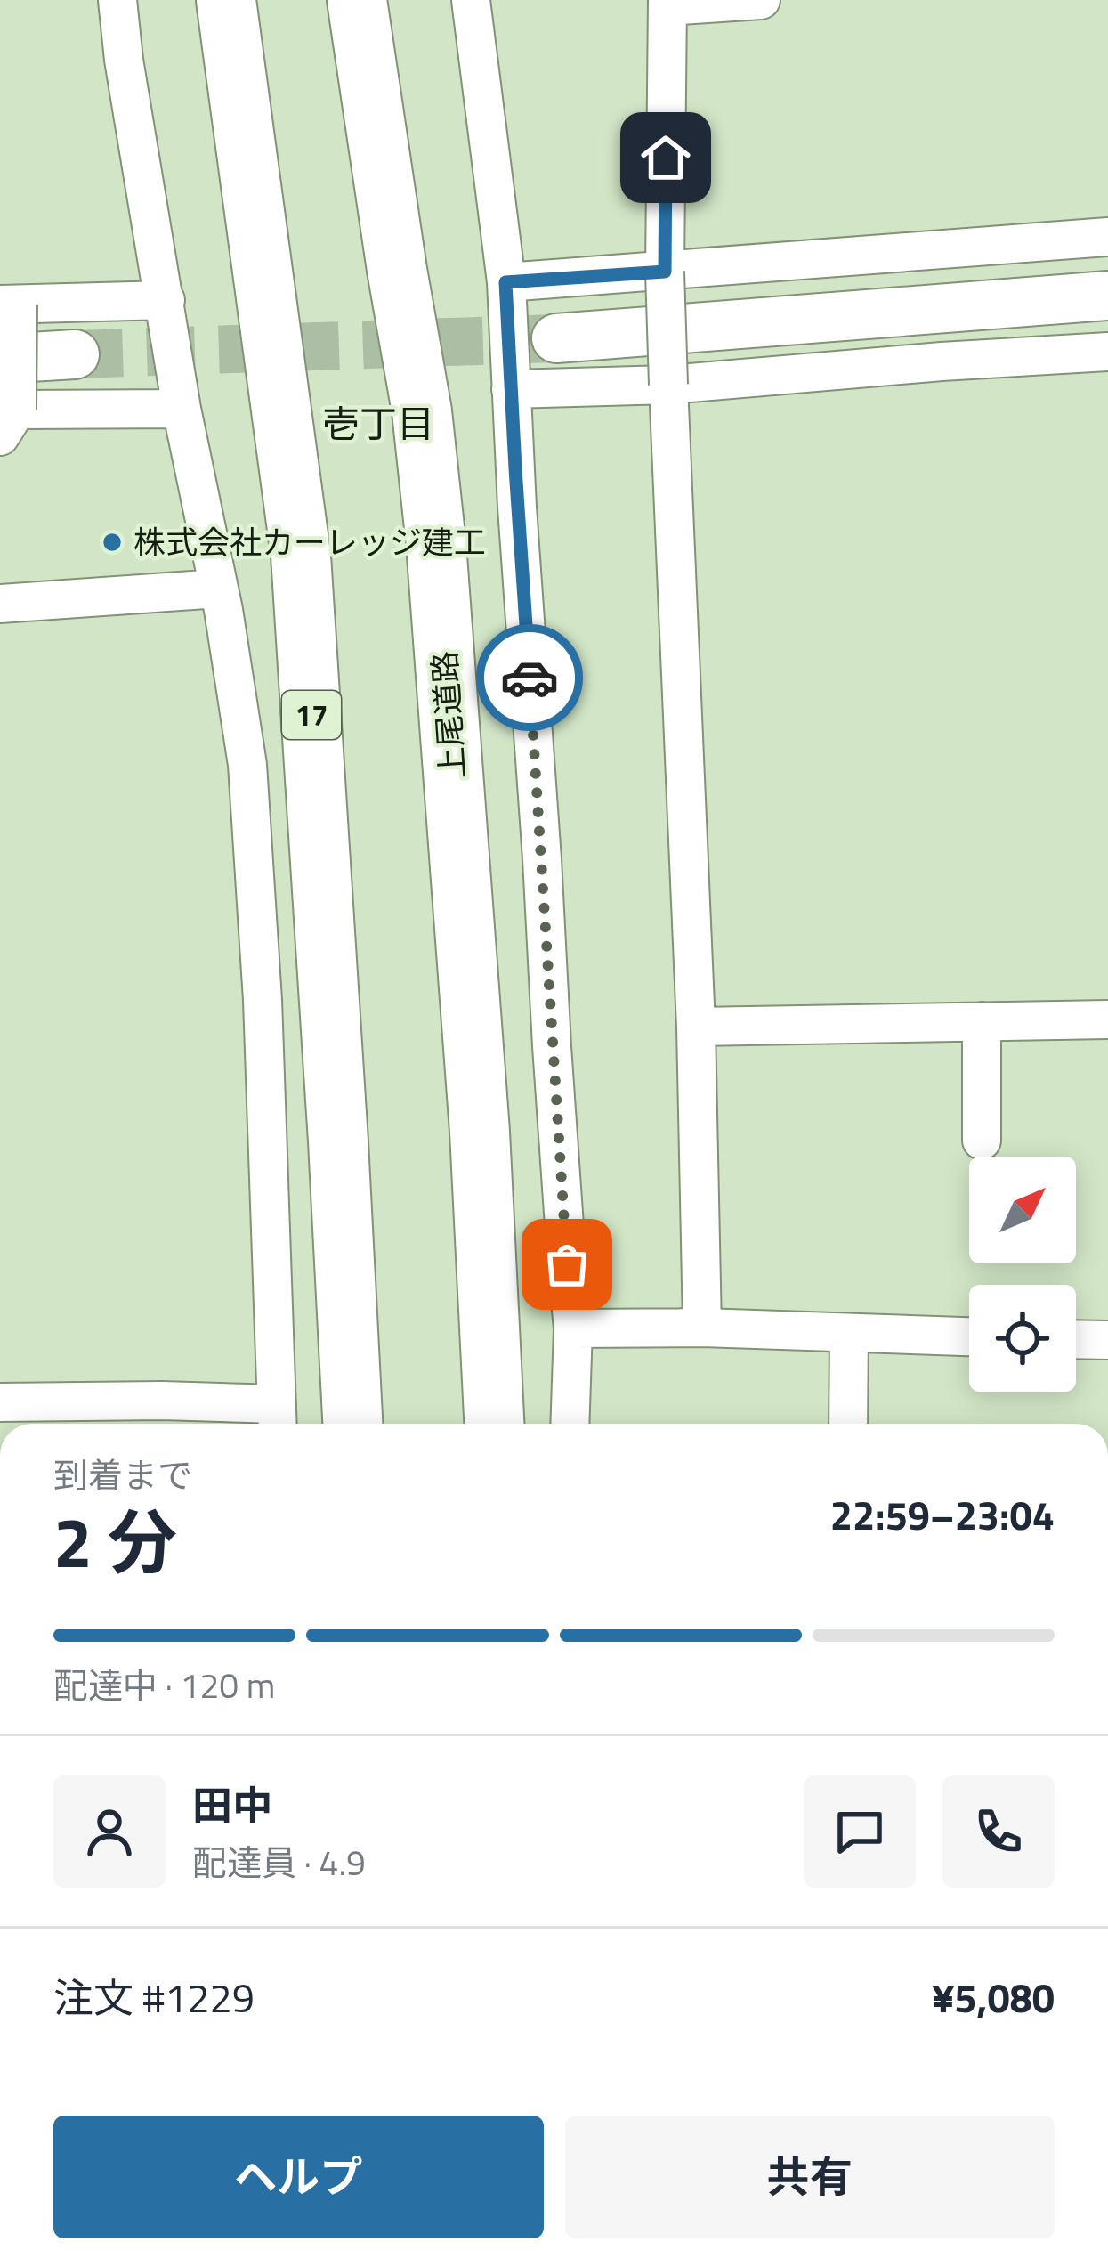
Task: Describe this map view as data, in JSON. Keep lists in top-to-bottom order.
{
  "streets": {
    "highway": ["17", "上尾道路"]
  },
  "districts": ["壱丁目"],
  "places": ["株式会社カーレッジ建工"],
  "north": "top right",
  "page": {
    "heading": ["2 分", "到着まで", "22:59–23:04"],
    "panel": [
      "田中",
      "配達員 · 4.9",
      "注文 #1229",
      "¥5,080"
    ],
    "bar": "配達中 · 120 m",
    "buttons": ["ヘルプ", "共有"]
  }
}
